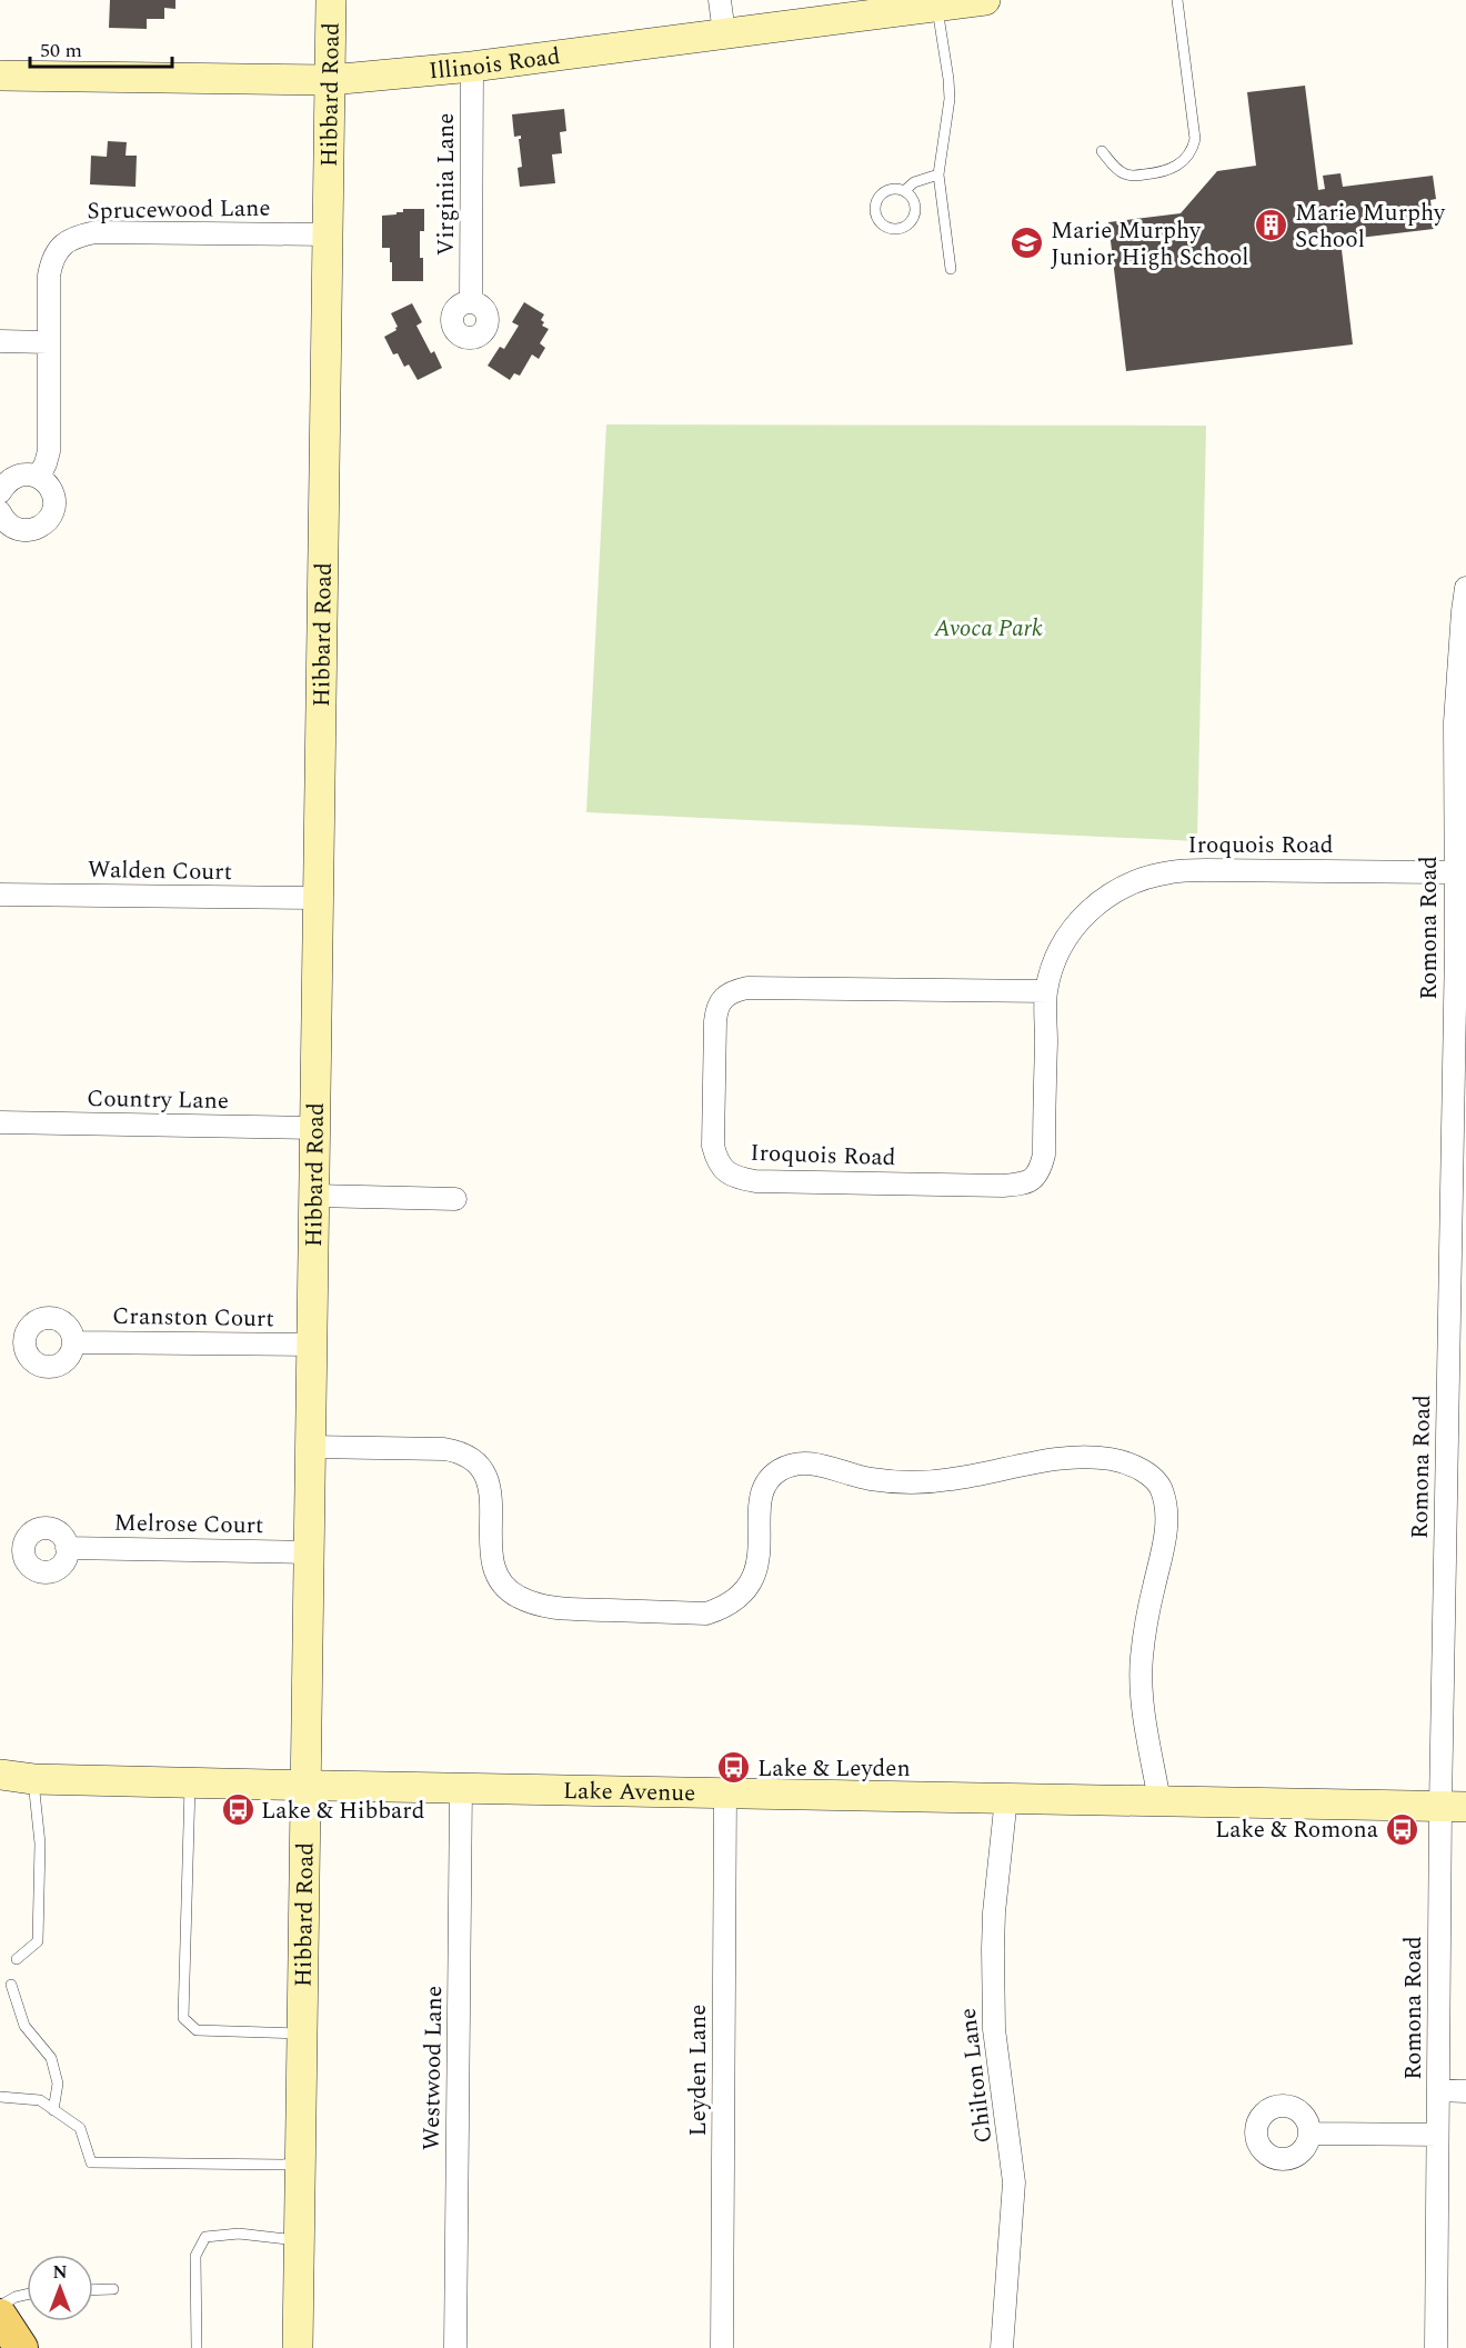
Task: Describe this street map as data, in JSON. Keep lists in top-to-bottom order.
{
  "streets": {
    "street": [
      "Illinois Road",
      "Hibbard Road",
      "Virginia Lane",
      "Sprucewood Lane",
      "Iroquois Road",
      "Walden Court",
      "Romona Road",
      "Country Lane",
      "Cranston Court",
      "Melrose Court",
      "Lake Avenue",
      "Westwood Lane",
      "Leyden Lane",
      "Chilton Lane"
    ]
  },
  "crossings": [
    ["Illinois Road", "Hibbard Road"],
    ["Illinois Road", "Virginia Lane"],
    ["Hibbard Road", "Sprucewood Lane"],
    ["Hibbard Road", "Walden Court"],
    ["Hibbard Road", "Country Lane"],
    ["Hibbard Road", "Cranston Court"],
    ["Hibbard Road", "Melrose Court"],
    ["Hibbard Road", "Lake Avenue"],
    ["Iroquois Road", "Romona Road"],
    ["Romona Road", "Lake Avenue"],
    ["Lake Avenue", "Westwood Lane"],
    ["Lake Avenue", "Leyden Lane"],
    ["Lake Avenue", "Chilton Lane"]
  ],
  "parks": ["Avoca Park"],
  "places": {
    "building": ["Marie Murphy School"],
    "school or university": ["Marie Murphy Junior High School"],
    "bus stop": ["Lake & Leyden", "Lake & Hibbard", "Lake & Romona"]
  },
  "scale_bar": "50 m",
  "north": "top"
}
